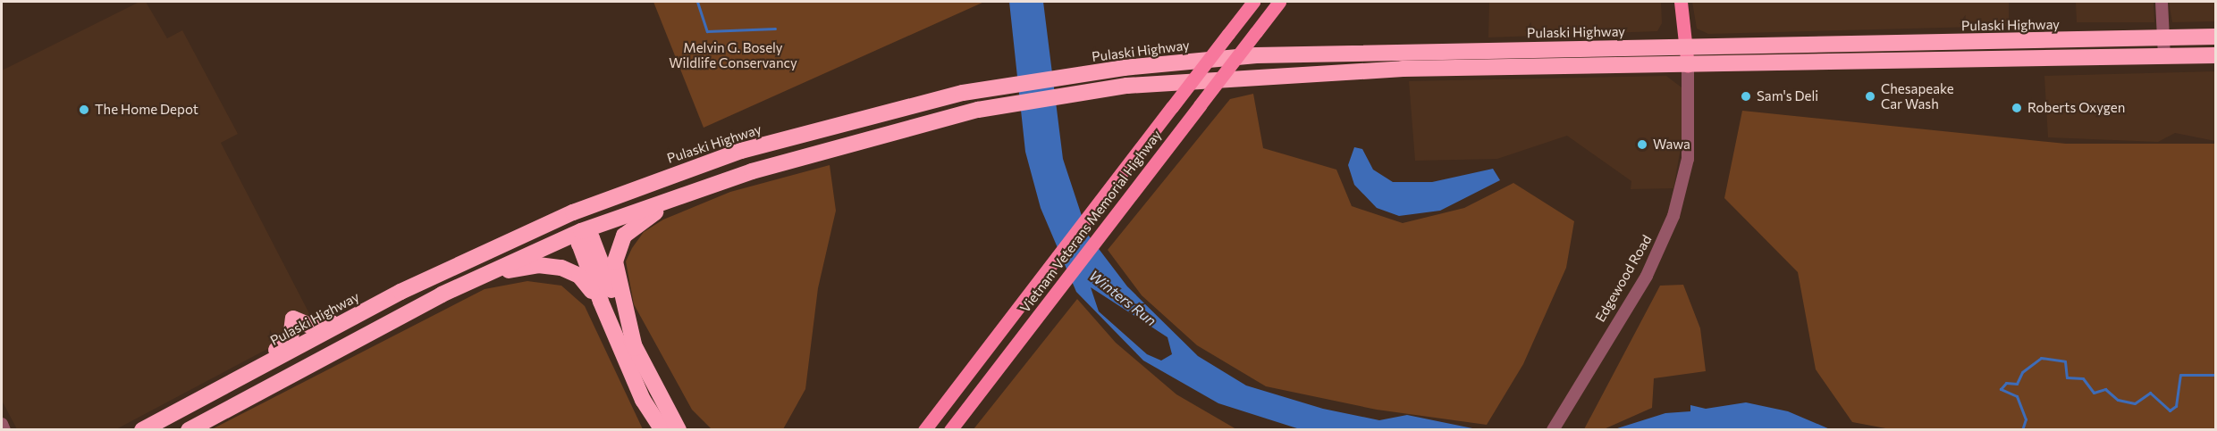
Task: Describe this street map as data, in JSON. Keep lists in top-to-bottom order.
{
  "streets": {
    "highway": ["Pulaski Highway"],
    "main road": ["Vietnam Veterans Memorial Highway", "Edgewood Road"]
  },
  "crossings": [
    ["Pulaski Highway", "Edgewood Road"]
  ],
  "water": ["Winters Run"],
  "parks": ["Melvin G. Bosely Wildlife Conservancy"],
  "places": [
    "Sam's Deli",
    "Chesapeake Car Wash",
    "Roberts Oxygen",
    "The Home Depot",
    "Wawa"
  ]
}
